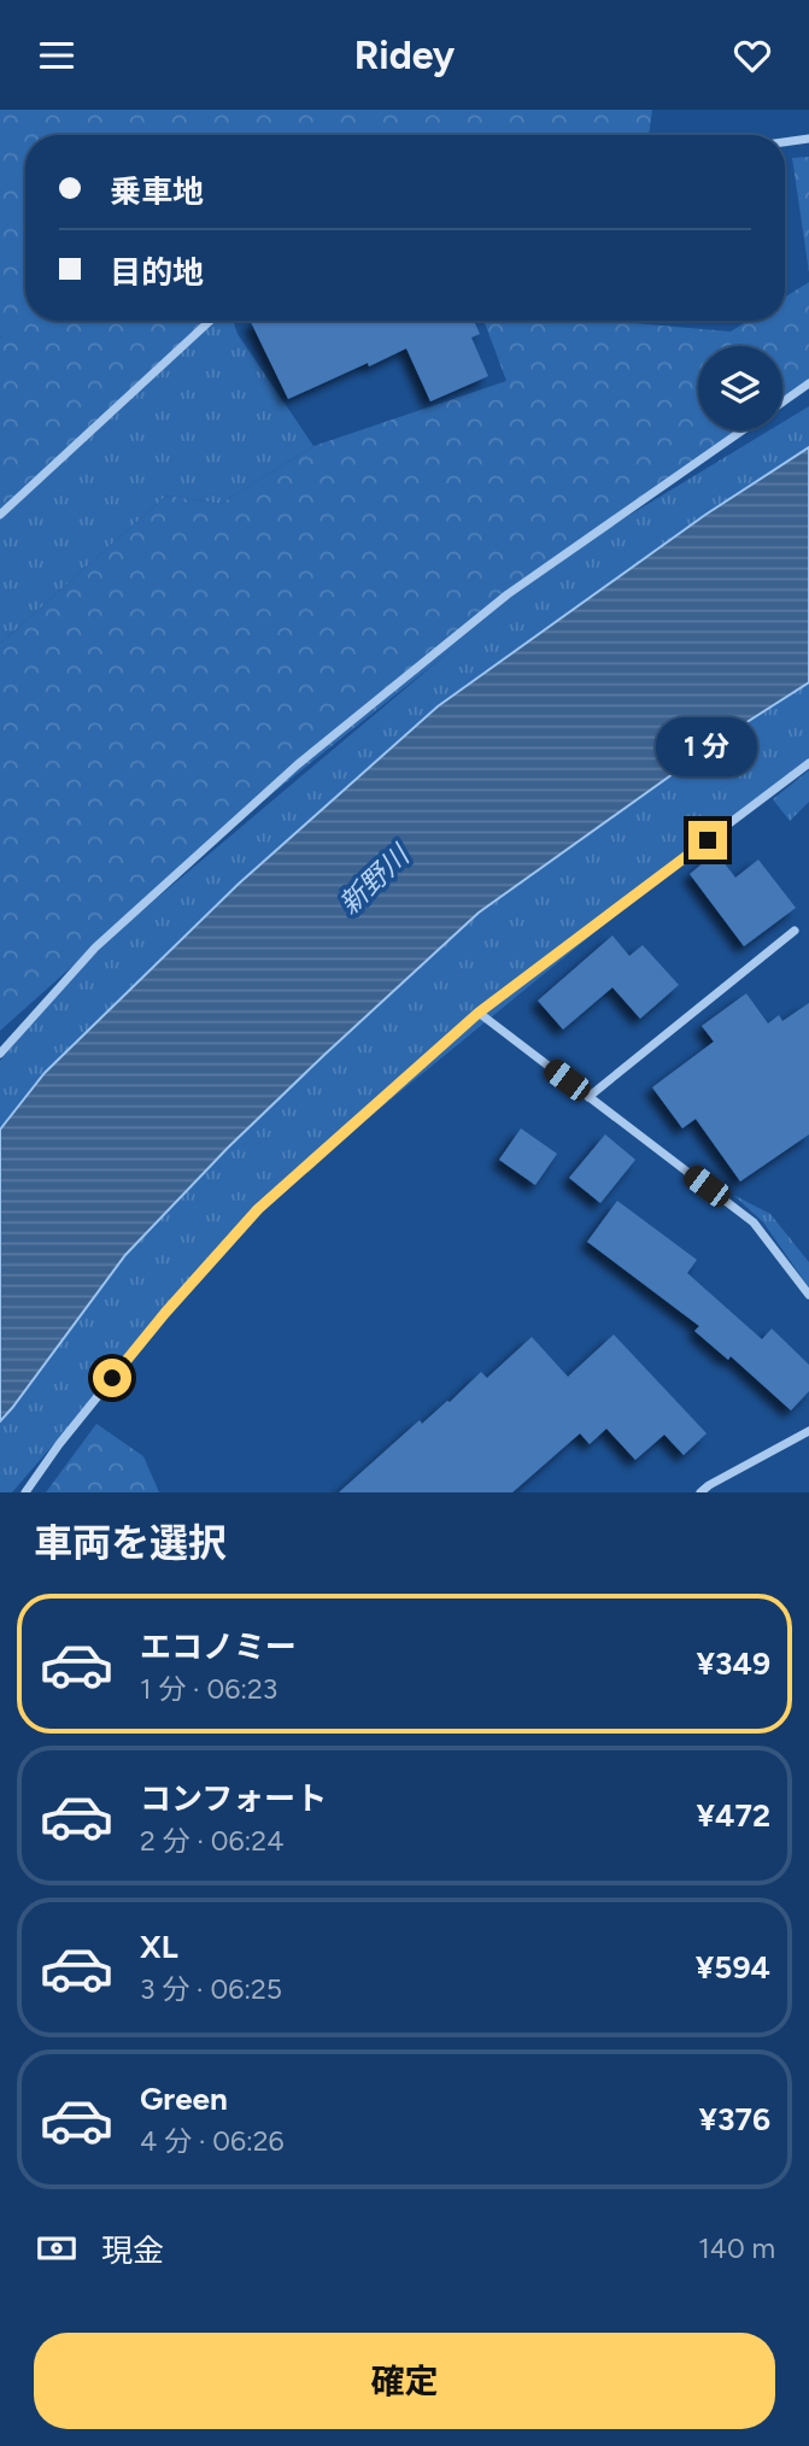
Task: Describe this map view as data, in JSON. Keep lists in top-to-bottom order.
{
  "water": ["新野川"],
  "page": {
    "header": "Ridey",
    "banner": ["乗車地", "目的地"],
    "bubble": "1 分",
    "heading": "車両を選択",
    "list": [
      {
        "name": "エコノミー",
        "note": "1 分 · 06:23",
        "value": "¥349"
      },
      {
        "name": "コンフォート",
        "note": "2 分 · 06:24",
        "value": "¥472"
      },
      {
        "name": "XL",
        "note": "3 分 · 06:25",
        "value": "¥594"
      },
      {
        "name": "Green",
        "note": "4 分 · 06:26",
        "value": "¥376"
      }
    ],
    "pay": ["現金", "140 m"],
    "buttons": "確定"
  }
}
